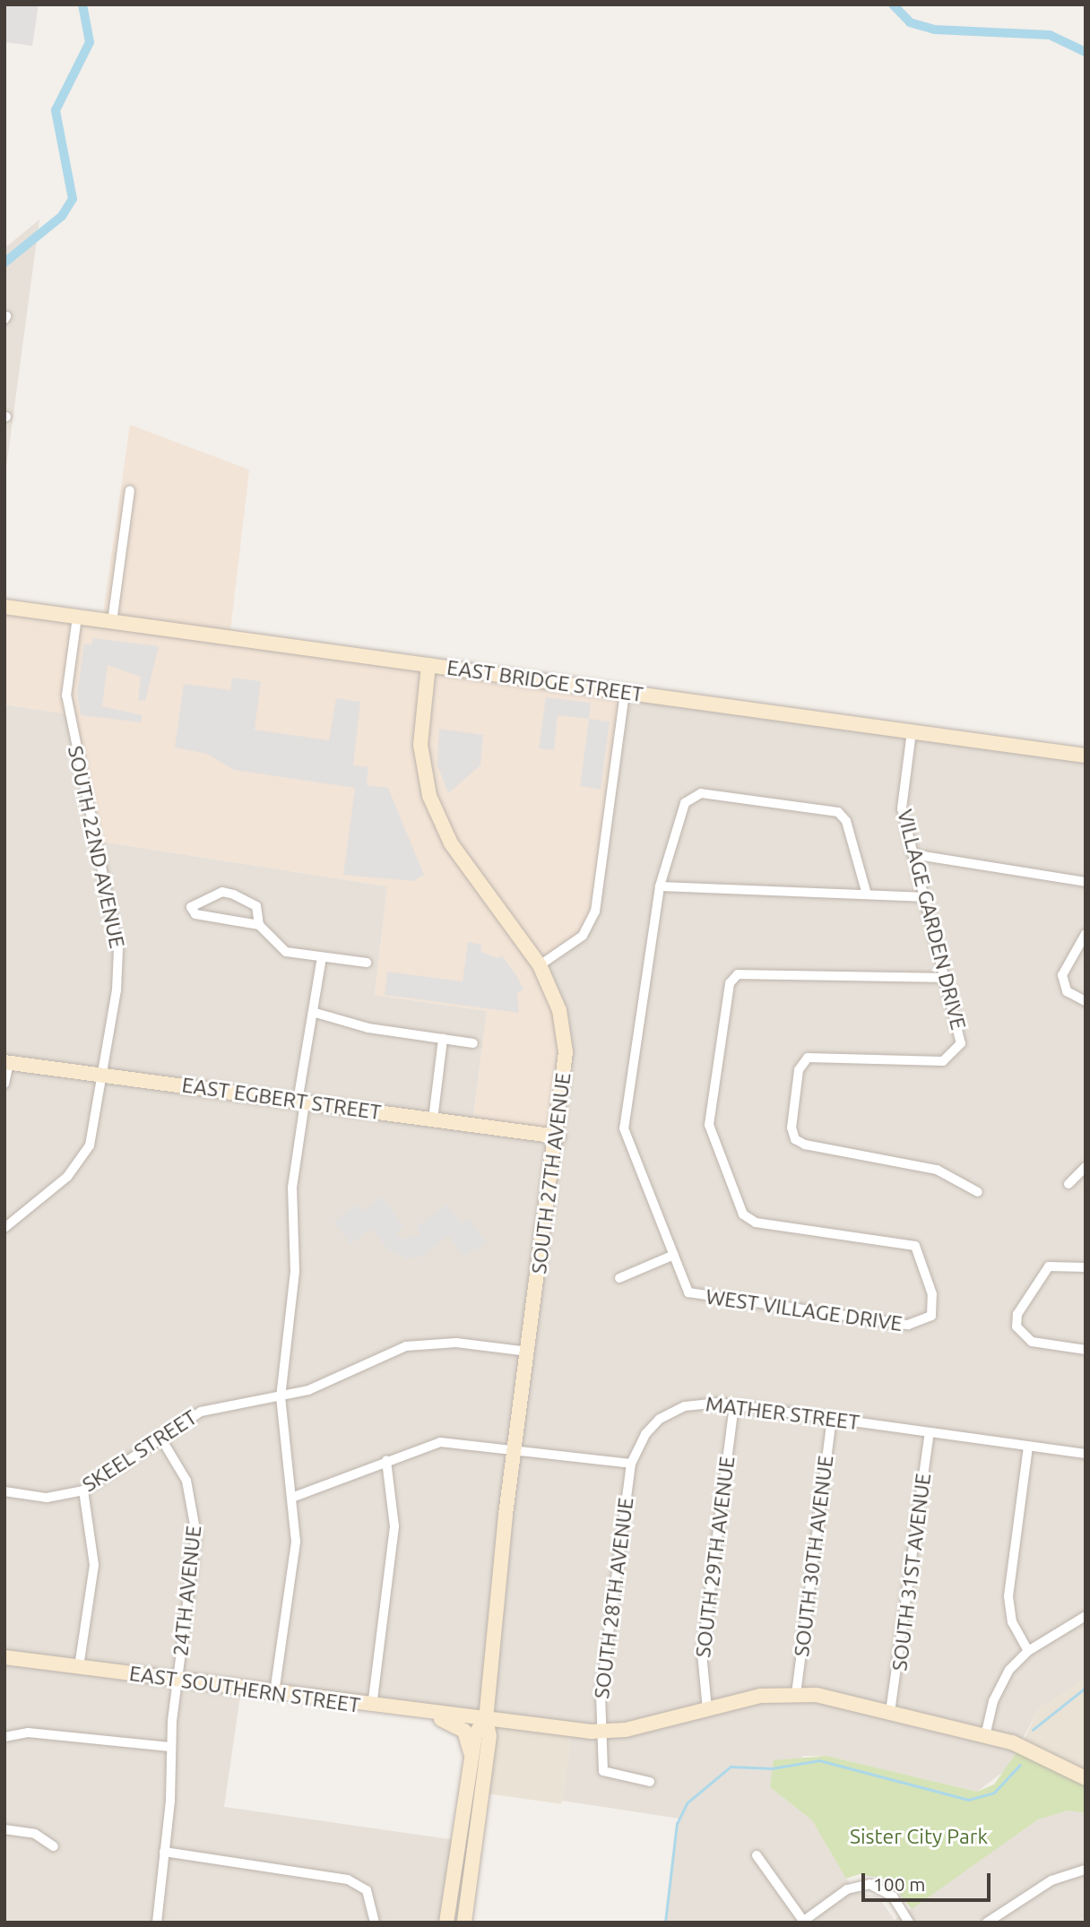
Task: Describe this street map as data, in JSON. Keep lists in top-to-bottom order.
{
  "streets": {
    "main road": [
      "EAST BRIDGE STREET",
      "EAST EGBERT STREET",
      "SOUTH 27TH AVENUE",
      "EAST SOUTHERN STREET"
    ],
    "street": [
      "SOUTH 22ND AVENUE",
      "VILLAGE GARDEN DRIVE",
      "WEST VILLAGE DRIVE",
      "MATHER STREET",
      "SKEEL STREET",
      "SOUTH 30TH AVENUE",
      "SOUTH 29TH AVENUE",
      "SOUTH 31ST AVENUE",
      "24TH AVENUE",
      "SOUTH 28TH AVENUE"
    ]
  },
  "crossings": [
    ["EAST BRIDGE STREET", "SOUTH 22ND AVENUE"],
    ["EAST BRIDGE STREET", "VILLAGE GARDEN DRIVE"],
    ["EAST BRIDGE STREET", "SOUTH 27TH AVENUE"],
    ["SOUTH 22ND AVENUE", "EAST EGBERT STREET"],
    ["VILLAGE GARDEN DRIVE", "WEST VILLAGE DRIVE"],
    ["EAST EGBERT STREET", "SOUTH 27TH AVENUE"],
    ["SOUTH 27TH AVENUE", "SKEEL STREET"],
    ["SOUTH 27TH AVENUE", "EAST SOUTHERN STREET"],
    ["MATHER STREET", "SOUTH 30TH AVENUE"],
    ["MATHER STREET", "SOUTH 29TH AVENUE"],
    ["MATHER STREET", "SOUTH 31ST AVENUE"],
    ["MATHER STREET", "SOUTH 28TH AVENUE"],
    ["SKEEL STREET", "24TH AVENUE"],
    ["SOUTH 30TH AVENUE", "EAST SOUTHERN STREET"],
    ["SOUTH 29TH AVENUE", "EAST SOUTHERN STREET"],
    ["24TH AVENUE", "EAST SOUTHERN STREET"],
    ["SOUTH 28TH AVENUE", "EAST SOUTHERN STREET"]
  ],
  "parks": ["Sister City Park"],
  "scale_bar": "100 m"
}
